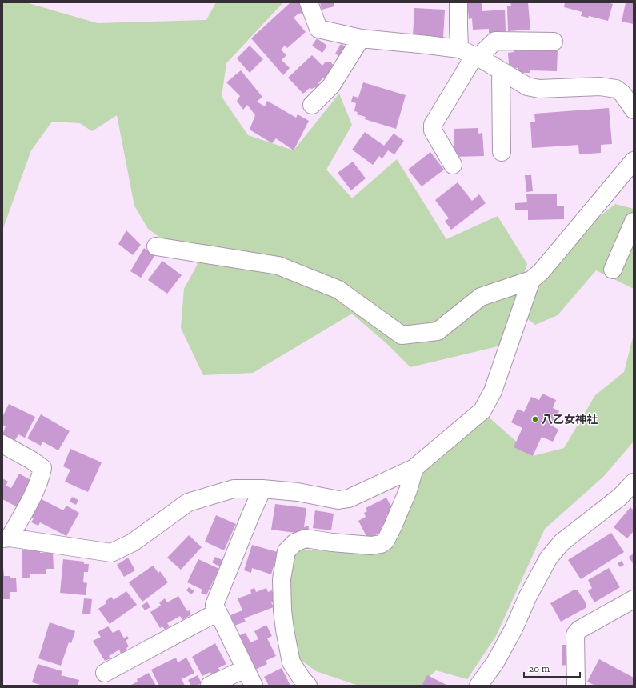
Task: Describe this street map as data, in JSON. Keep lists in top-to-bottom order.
{
  "places": ["八乙女神社"],
  "scale_bar": "20 m"
}
